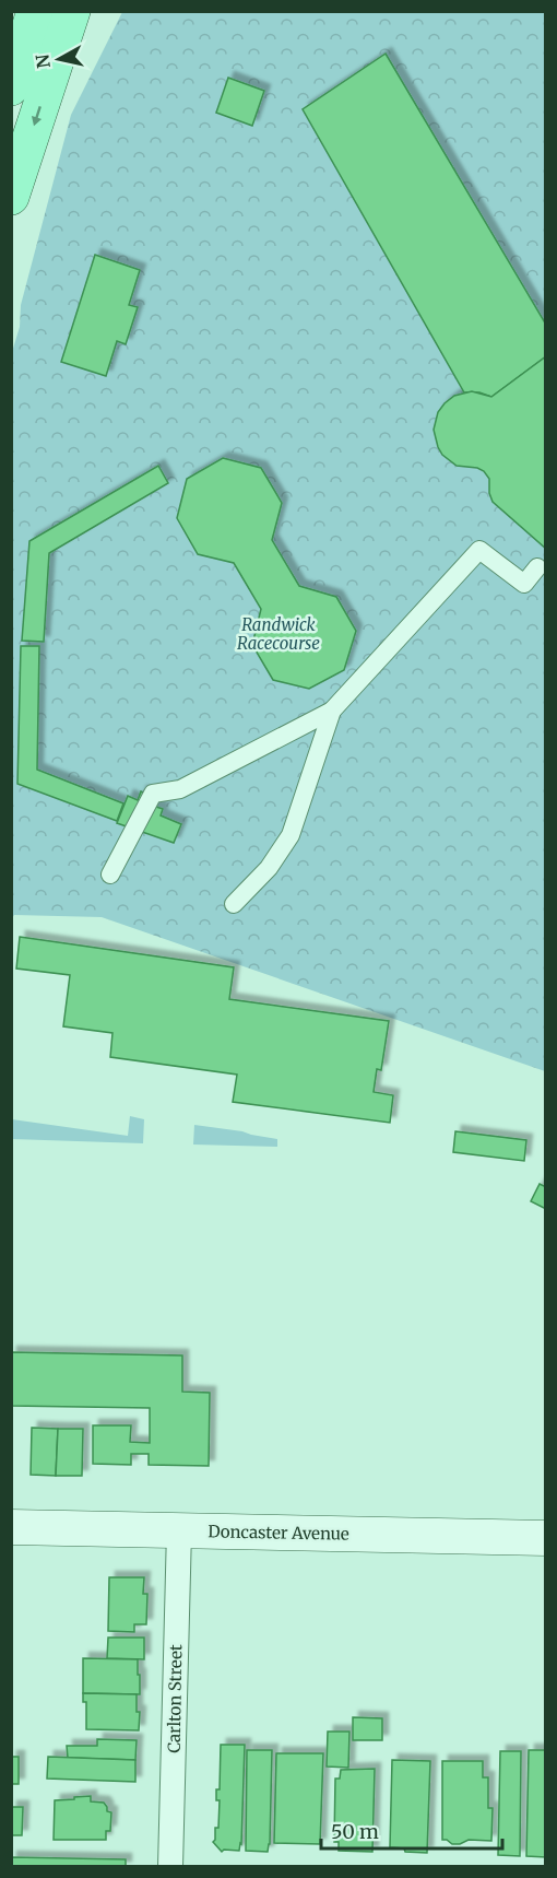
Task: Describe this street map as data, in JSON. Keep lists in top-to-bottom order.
{
  "streets": {
    "main road": ["Doncaster Avenue"],
    "street": ["Carlton Street"]
  },
  "crossings": [
    ["Doncaster Avenue", "Carlton Street"]
  ],
  "parks": ["Randwick Racecourse"],
  "scale_bar": "50 m",
  "north": "left"
}
